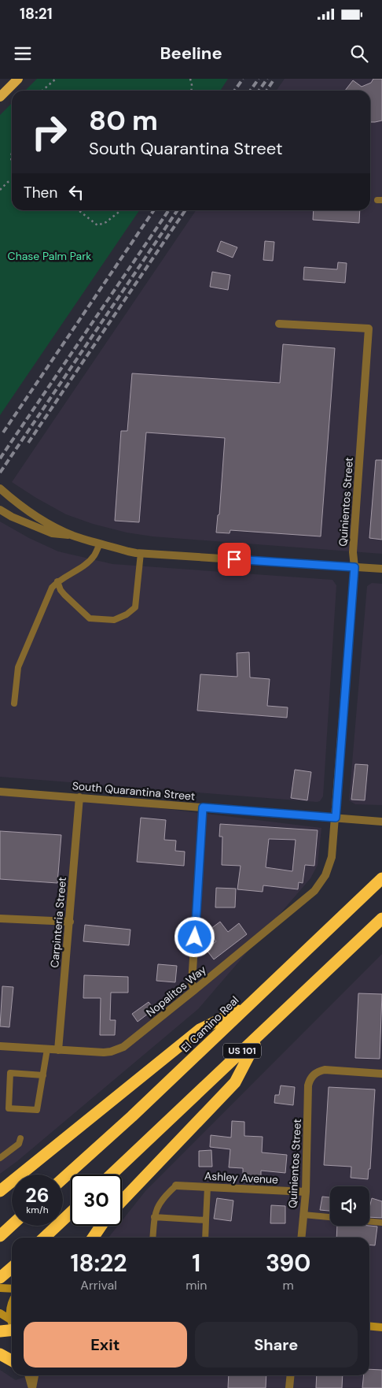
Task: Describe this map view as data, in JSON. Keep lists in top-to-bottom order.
{
  "streets": {
    "highway": ["El Camino Real", "US 101"],
    "street": [
      "Quinientos Street",
      "South Quarantina Street",
      "Carpinteria Street",
      "Nopalitos Way",
      "Ashley Avenue"
    ]
  },
  "crossings": [
    ["Quinientos Street", "South Quarantina Street"],
    ["Quinientos Street", "Nopalitos Way"],
    ["Quinientos Street", "Ashley Avenue"],
    ["South Quarantina Street", "Carpinteria Street"],
    ["South Quarantina Street", "Nopalitos Way"],
    ["Carpinteria Street", "Nopalitos Way"]
  ],
  "parks": ["Chase Palm Park"],
  "page": {
    "status": "18:21",
    "header": "Beeline",
    "turn": ["80 m", "South Quarantina Street"],
    "then": "Then",
    "speed": "26 km/h",
    "limit": "30",
    "eta": [
      "18:22",
      "Arrival",
      "1",
      "min",
      "390",
      "m"
    ],
    "buttons": ["Exit", "Share"]
  }
}
